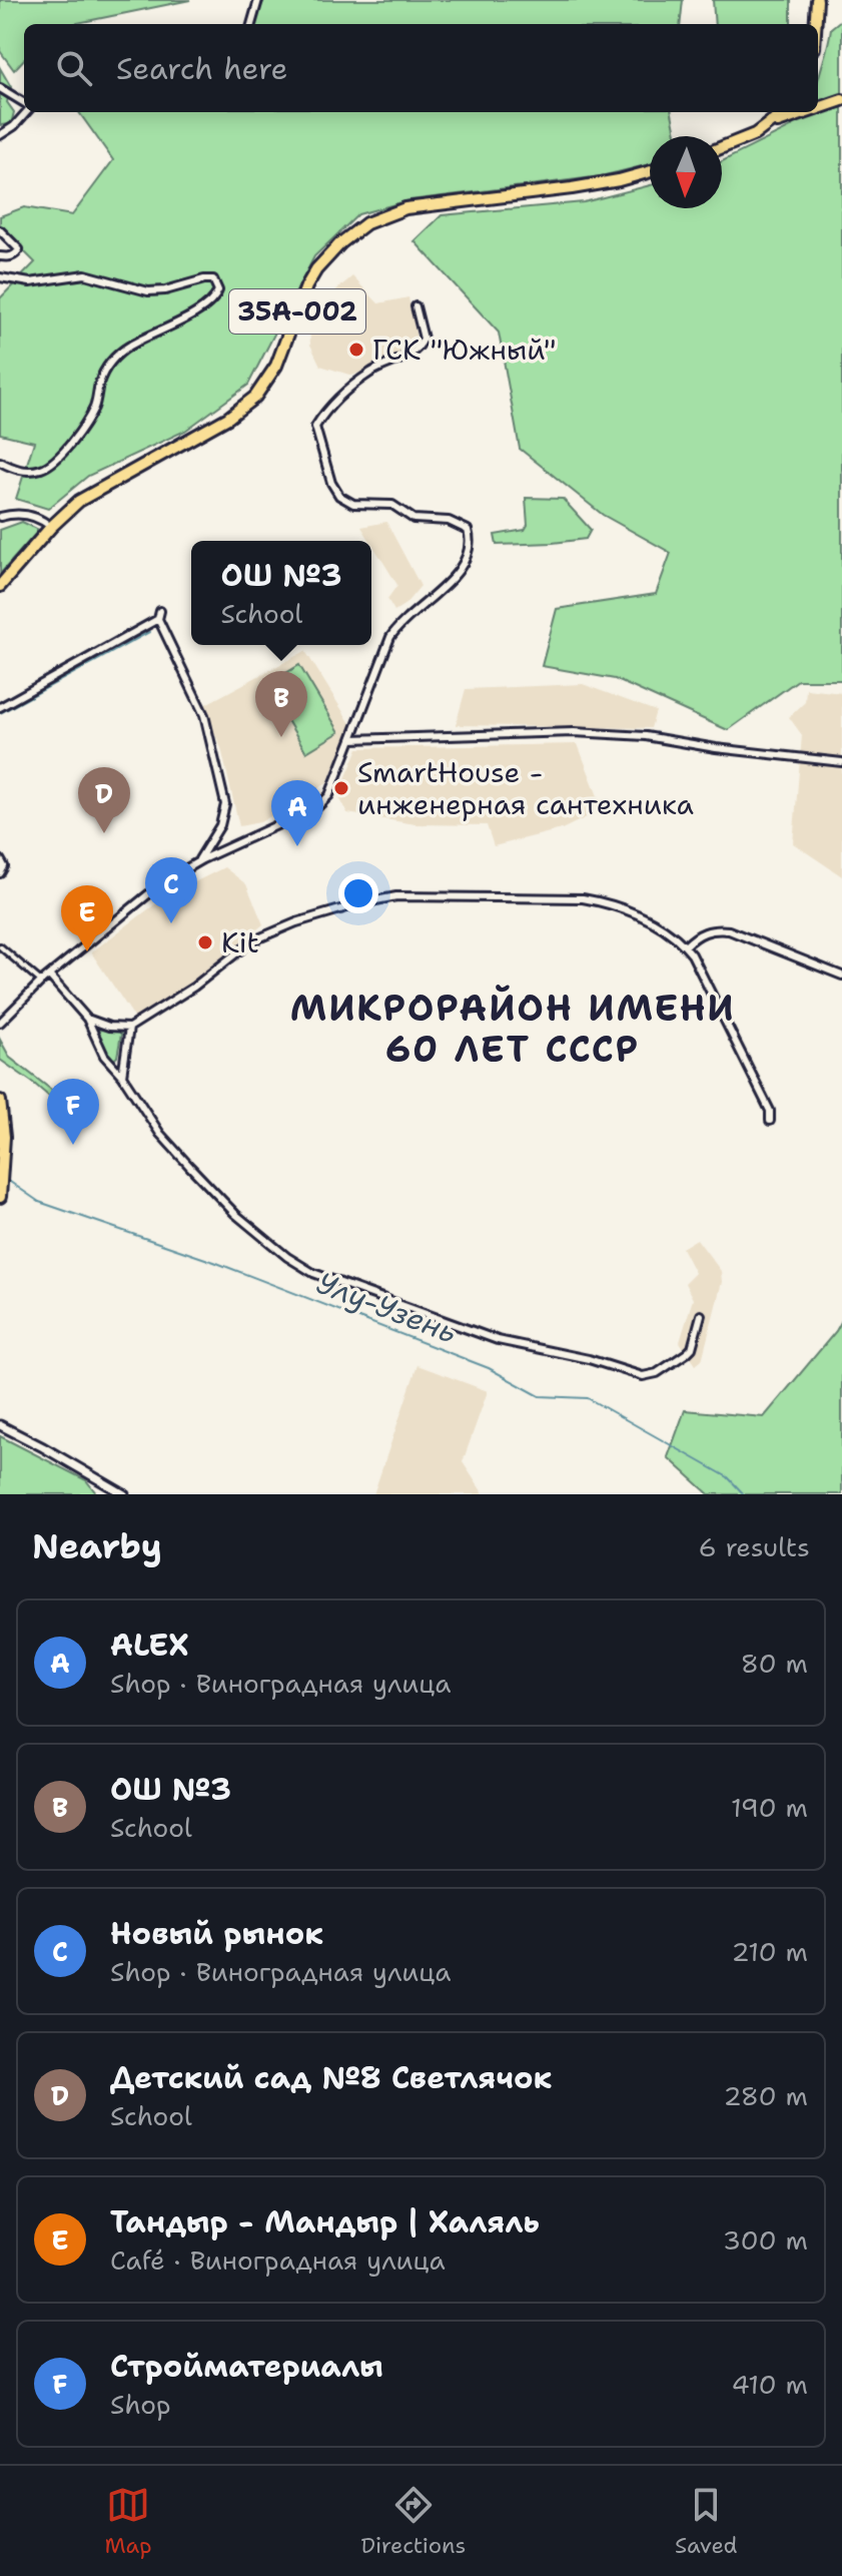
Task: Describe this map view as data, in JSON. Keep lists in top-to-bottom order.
{
  "streets": {
    "highway": ["35А-002"]
  },
  "districts": ["МИКРОРАЙОН ИМЕНИ 60 ЛЕТ СССР"],
  "water": ["Улу-Узень"],
  "places": ["ГСК \"Южный\"", "SmartHouse - инженерная сантехника", "Kit"],
  "north": "bottom",
  "page": {
    "search": "Search here",
    "popup": ["ОШ №3", "School"],
    "pins": [
      "B",
      "D",
      "A",
      "C",
      "E",
      "F"
    ],
    "heading": ["Nearby", "6 results"],
    "list": [
      {
        "mark": "A",
        "name": "ALEX",
        "note": "Shop · Виноградная улица",
        "value": "80 m"
      },
      {
        "mark": "B",
        "name": "ОШ №3",
        "note": "School",
        "value": "190 m"
      },
      {
        "mark": "C",
        "name": "Новый рынок",
        "note": "Shop · Виноградная улица",
        "value": "210 m"
      },
      {
        "mark": "D",
        "name": "Детский сад №8 Светлячок",
        "note": "School",
        "value": "280 m"
      },
      {
        "mark": "E",
        "name": "Тандыр - Мандыр | Халяль",
        "note": "Café · Виноградная улица",
        "value": "300 m"
      },
      {
        "mark": "F",
        "name": "Стройматериалы",
        "note": "Shop",
        "value": "410 m"
      }
    ],
    "nav": ["Map", "Directions", "Saved"]
  }
}
